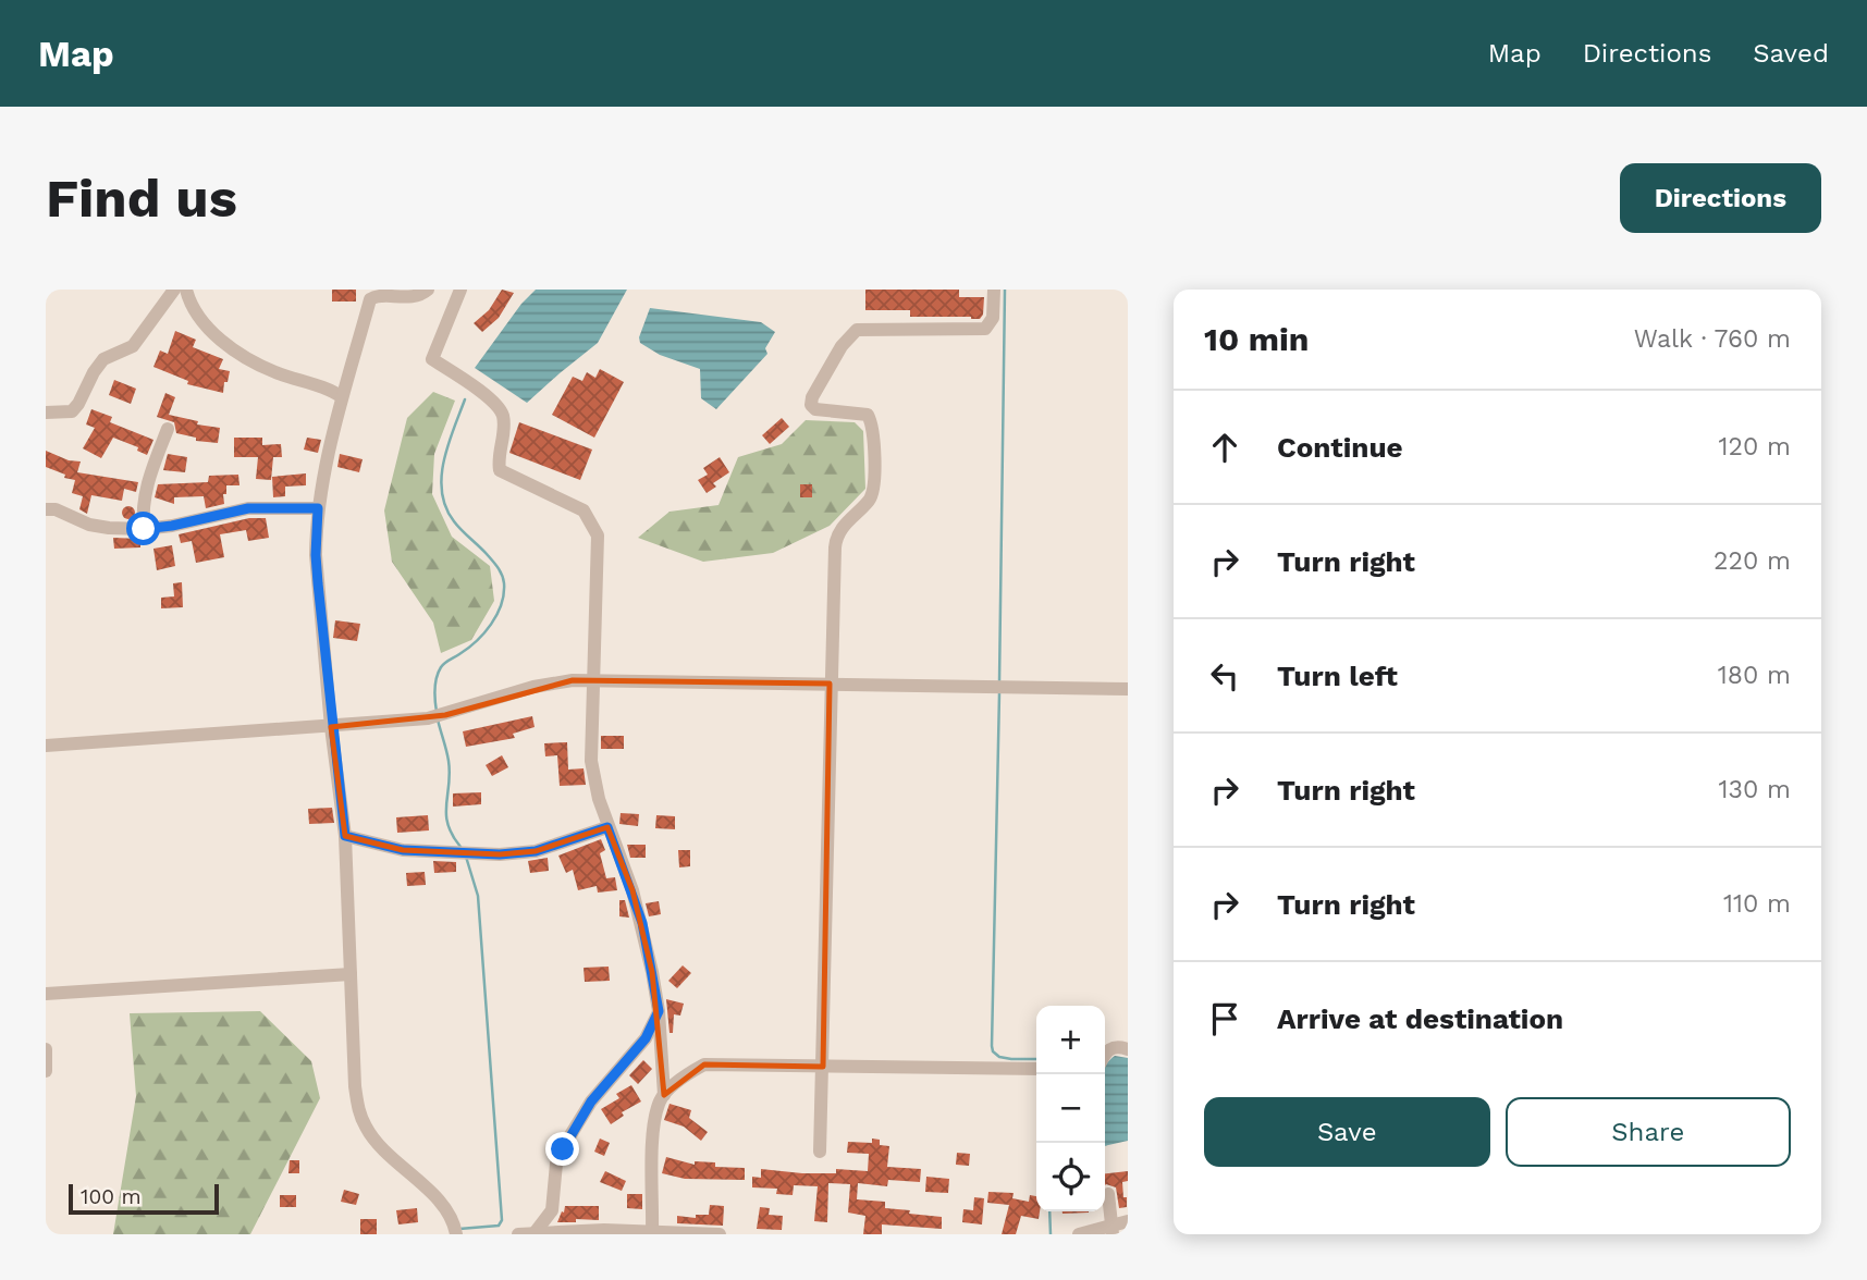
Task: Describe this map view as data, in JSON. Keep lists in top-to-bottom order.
{
  "scale_bar": "100 m",
  "page": {
    "header": "Map",
    "nav": ["Map", "Directions", "Saved"],
    "buttons": [
      "Directions",
      ["Save", "Share"]
    ],
    "title": "Find us",
    "heading": ["10 min", "Walk · 760 m"],
    "list": [
      ["Continue", "120 m"],
      ["Turn right", "220 m"],
      ["Turn left", "180 m"],
      ["Turn right", "130 m"],
      ["Turn right", "110 m"],
      "Arrive at destination"
    ],
    "map_buttons": ["+", "−"],
    "scale": "100 m"
  }
}
